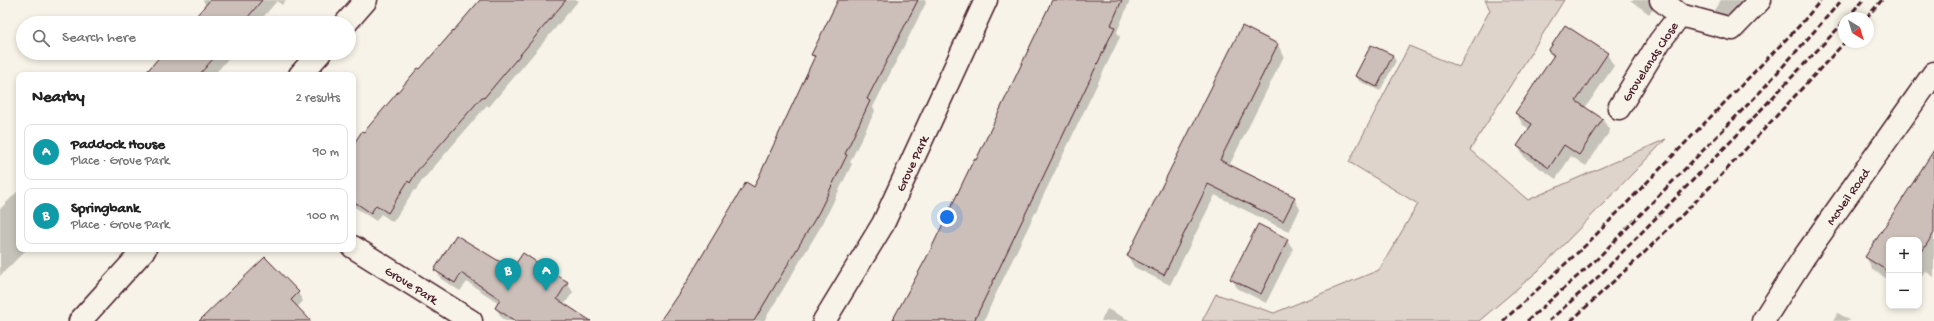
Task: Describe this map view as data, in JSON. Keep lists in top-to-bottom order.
{
  "streets": {
    "street": ["Grovelands Close", "Grove Park", "McNeil Road"]
  },
  "north": "bottom right",
  "page": {
    "search": "Search here",
    "heading": ["Nearby", "2 results"],
    "list": [
      {
        "mark": "A",
        "name": "Paddock House",
        "note": "Place · Grove Park",
        "value": "90 m"
      },
      {
        "mark": "B",
        "name": "Springbank",
        "note": "Place · Grove Park",
        "value": "100 m"
      }
    ],
    "map_buttons": ["+", "−"],
    "pins": ["A", "B"]
  }
}
